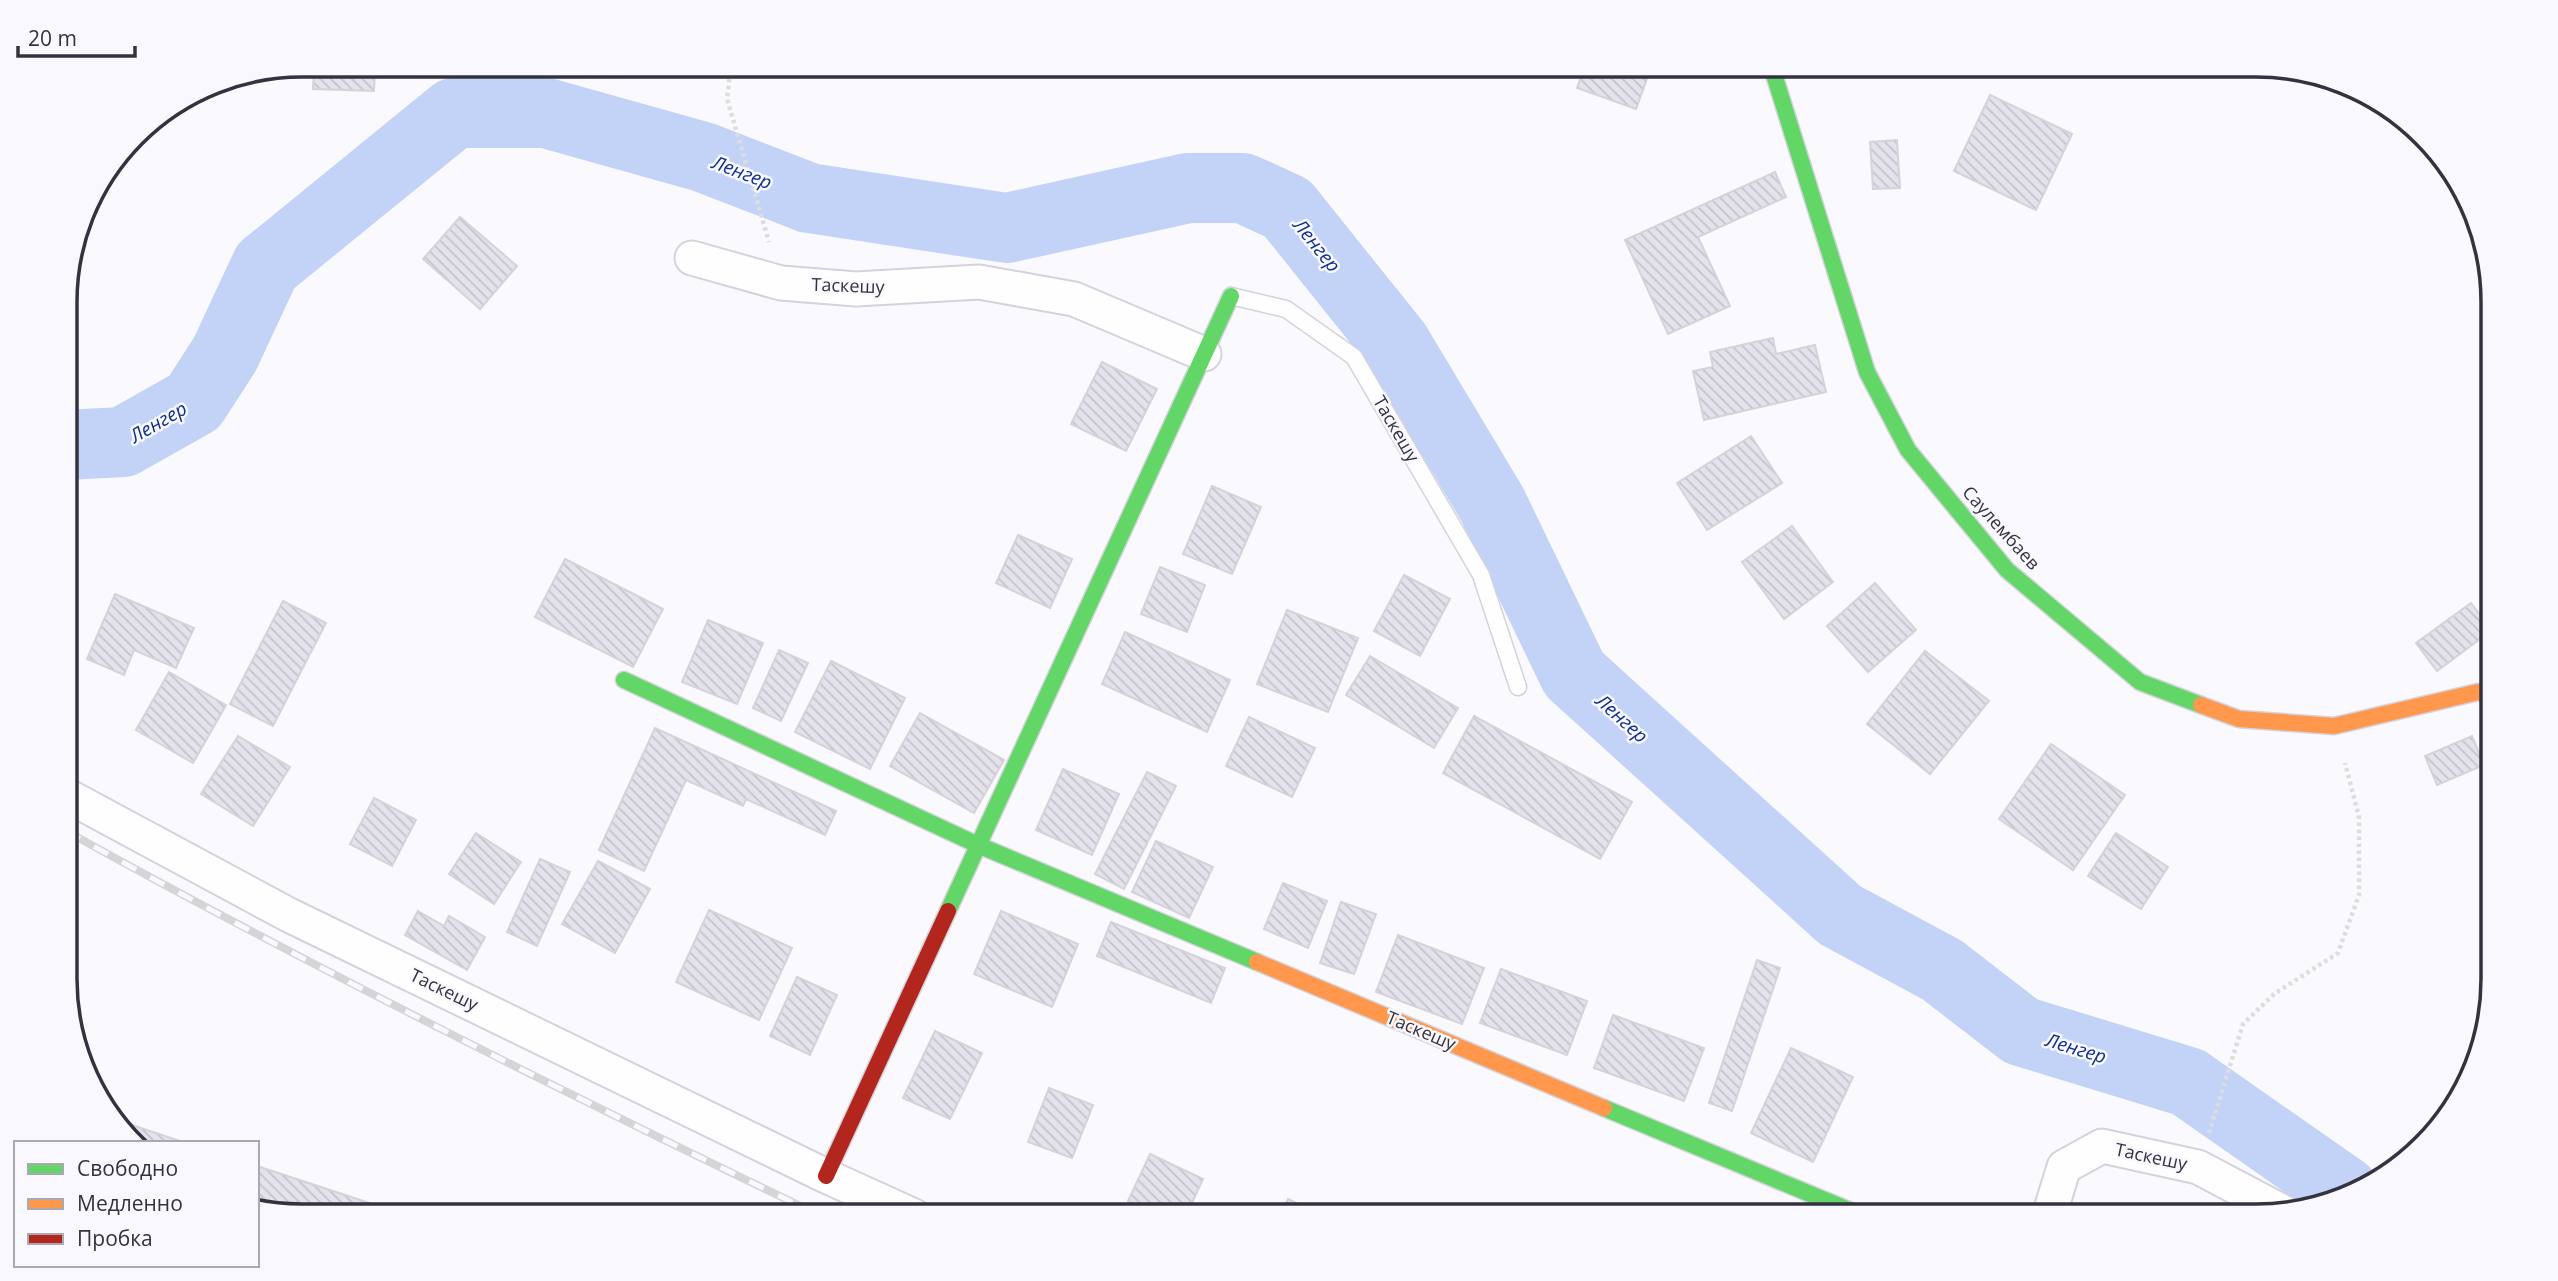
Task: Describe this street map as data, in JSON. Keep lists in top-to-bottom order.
{
  "streets": {
    "street": ["Таскешу", "Саулембаев"]
  },
  "water": ["Ленгер"],
  "legend": ["Свободно", "Медленно", "Пробка"],
  "scale_bar": "20 m"
}
